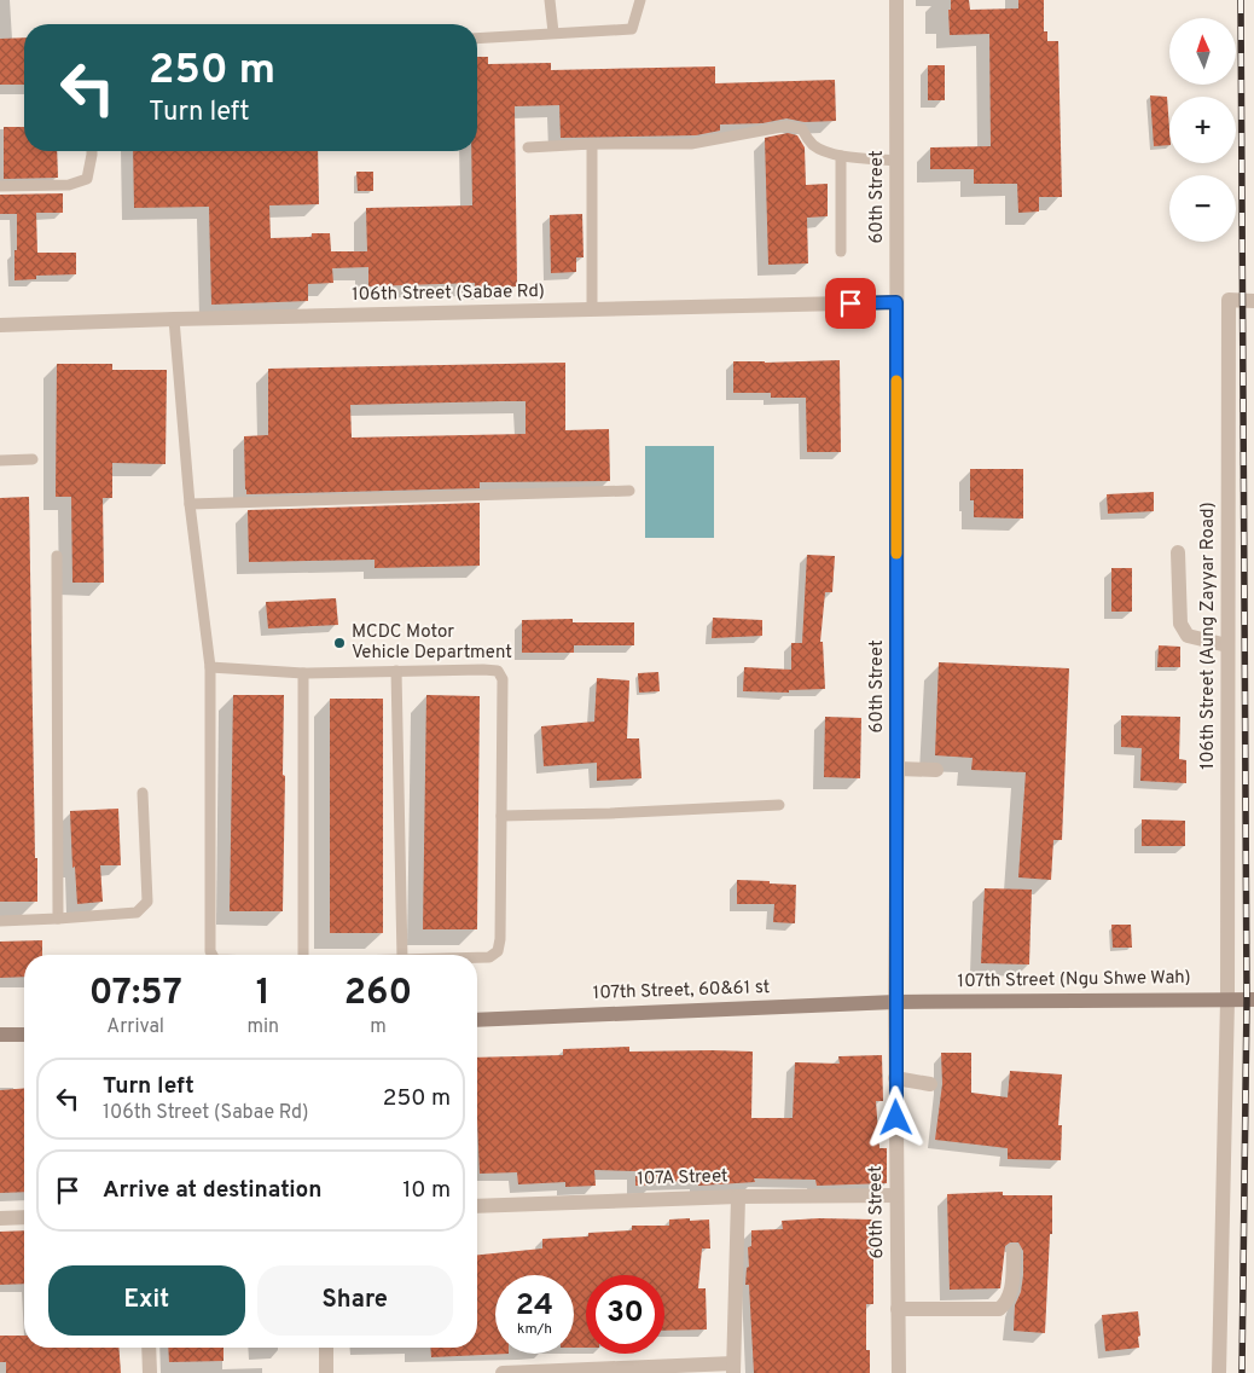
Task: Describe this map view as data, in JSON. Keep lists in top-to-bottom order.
{
  "streets": {
    "street": [
      "60th Street",
      "106th Street (Sabae Rd)",
      "106th Street (Aung Zayyar Road)",
      "107th Street (Ngu Shwe Wah)",
      "107th Street, 60&61 st",
      "107A Street"
    ]
  },
  "crossings": [
    ["60th Street", "106th Street (Sabae Rd)"],
    ["60th Street", "107th Street (Ngu Shwe Wah)"],
    ["60th Street", "107th Street, 60&61 st"],
    ["60th Street", "107A Street"],
    ["106th Street (Aung Zayyar Road)", "107th Street (Ngu Shwe Wah)"],
    ["107th Street (Ngu Shwe Wah)", "107th Street, 60&61 st"]
  ],
  "places": ["MCDC Motor Vehicle Department"],
  "north": "top",
  "page": {
    "map_buttons": ["+", "−"],
    "turn": ["250 m", "Turn left"],
    "eta": [
      "07:57",
      "Arrival",
      "1",
      "min",
      "260",
      "m"
    ],
    "list": [
      {
        "name": "Turn left",
        "note": "106th Street (Sabae Rd)",
        "value": "250 m"
      },
      {
        "name": "Arrive at destination",
        "value": "10 m"
      }
    ],
    "buttons": ["Exit", "Share"],
    "speed": "24 km/h",
    "limit": "30"
  }
}
